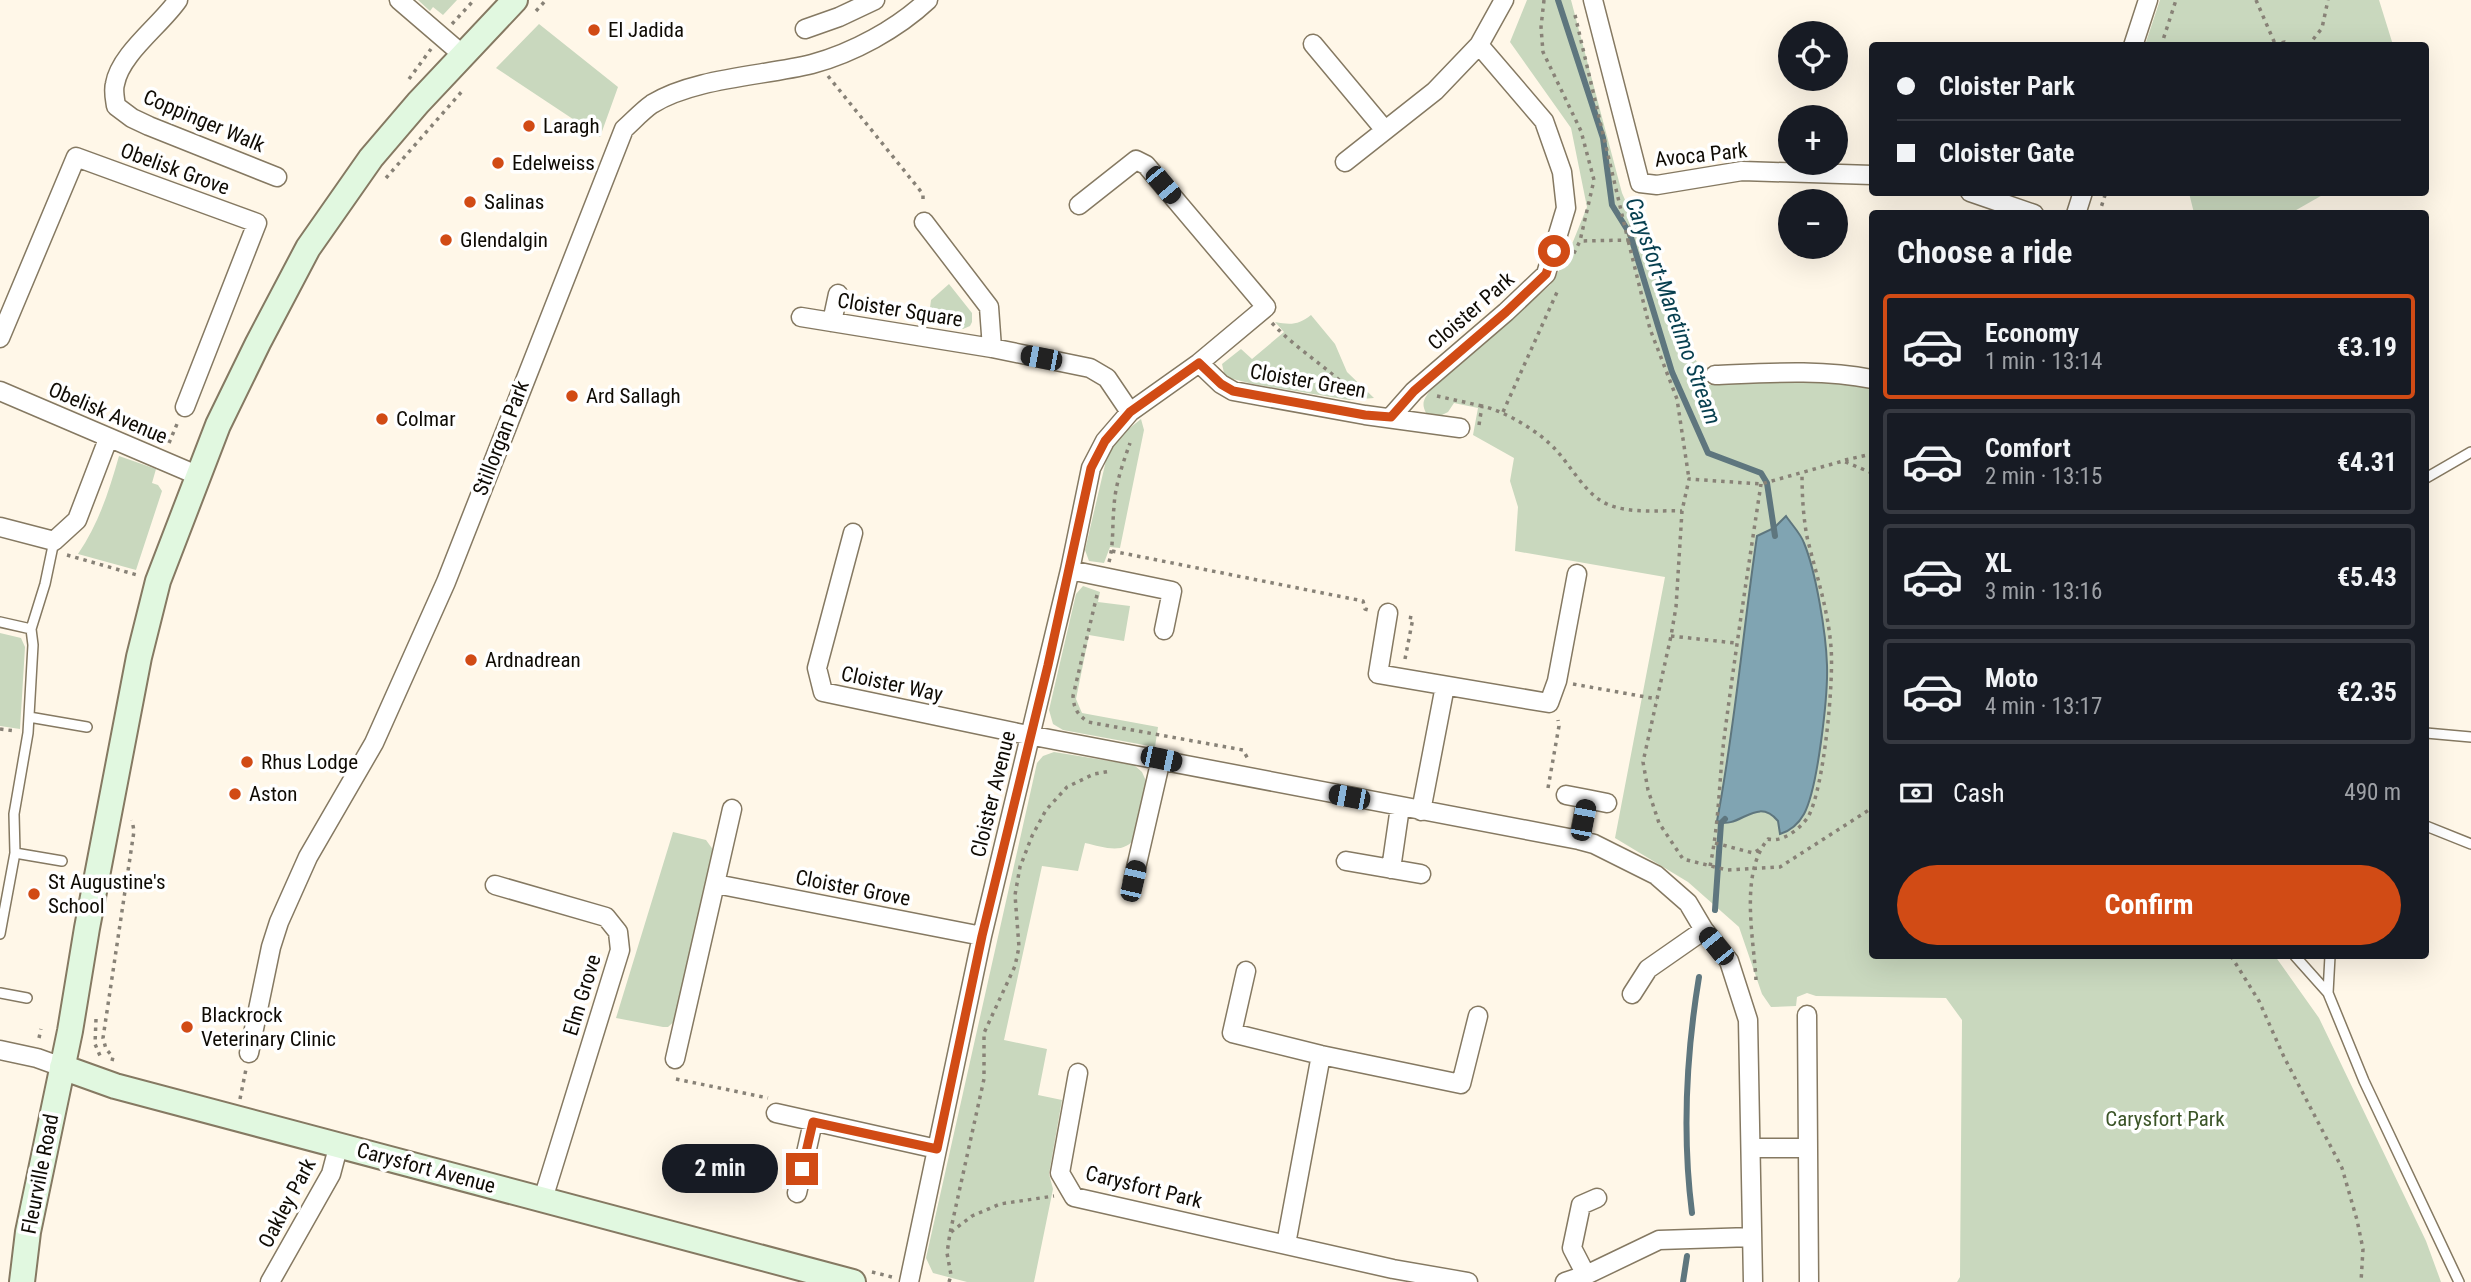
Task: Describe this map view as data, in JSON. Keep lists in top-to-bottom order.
{
  "streets": {
    "main road": ["Carysfort Avenue", "Fleurville Road"],
    "street": [
      "Coppinger Walk",
      "Avoca Park",
      "Obelisk Grove",
      "Cloister Square",
      "Cloister Park",
      "Cloister Green",
      "Obelisk Avenue",
      "Stillorgan Park",
      "Cloister Way",
      "Cloister Avenue",
      "Cloister Grove",
      "Elm Grove",
      "Carysfort Park",
      "Oakley Park"
    ]
  },
  "crossings": [
    ["Cloister Square", "Cloister Avenue"],
    ["Cloister Park", "Cloister Green"],
    ["Cloister Green", "Cloister Avenue"],
    ["Cloister Way", "Cloister Avenue"],
    ["Cloister Avenue", "Cloister Grove"],
    ["Elm Grove", "Carysfort Avenue"],
    ["Carysfort Avenue", "Fleurville Road"],
    ["Carysfort Avenue", "Oakley Park"]
  ],
  "water": ["Carysfort-Maretimo Stream"],
  "parks": ["Carysfort Park"],
  "places": [
    "El Jadida",
    "Laragh",
    "Edelweiss",
    "Salinas",
    "Glendalgin",
    "Ard Sallagh",
    "Colmar",
    "Ardnadrean",
    "Rhus Lodge",
    "Aston",
    "St Augustine's School",
    "Blackrock Veterinary Clinic"
  ],
  "page": {
    "map_buttons": ["+", "−"],
    "banner": ["Cloister Park", "Cloister Gate"],
    "heading": "Choose a ride",
    "list": [
      {
        "name": "Economy",
        "note": "1 min · 13:14",
        "value": "€3.19"
      },
      {
        "name": "Comfort",
        "note": "2 min · 13:15",
        "value": "€4.31"
      },
      {
        "name": "XL",
        "note": "3 min · 13:16",
        "value": "€5.43"
      },
      {
        "name": "Moto",
        "note": "4 min · 13:17",
        "value": "€2.35"
      }
    ],
    "pay": ["Cash", "490 m"],
    "buttons": "Confirm",
    "bubble": "2 min"
  }
}
